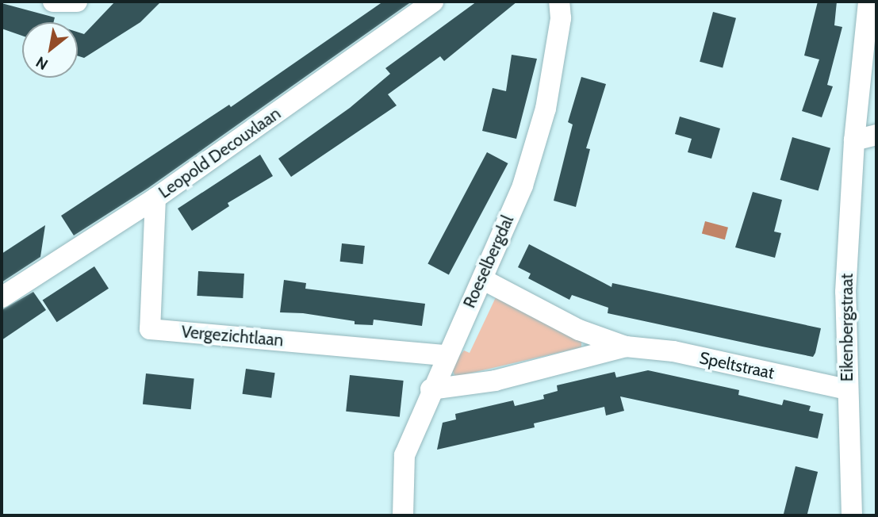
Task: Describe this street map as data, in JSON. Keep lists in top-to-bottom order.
{
  "streets": {
    "street": [
      "Leopold Decouxlaan",
      "Roeselbergdal",
      "Eikenbergstraat",
      "Vergezichtlaan",
      "Speltstraat"
    ]
  },
  "crossings": [
    ["Leopold Decouxlaan", "Vergezichtlaan"],
    ["Roeselbergdal", "Vergezichtlaan"],
    ["Roeselbergdal", "Speltstraat"],
    ["Eikenbergstraat", "Speltstraat"]
  ],
  "north": "bottom left"
}
